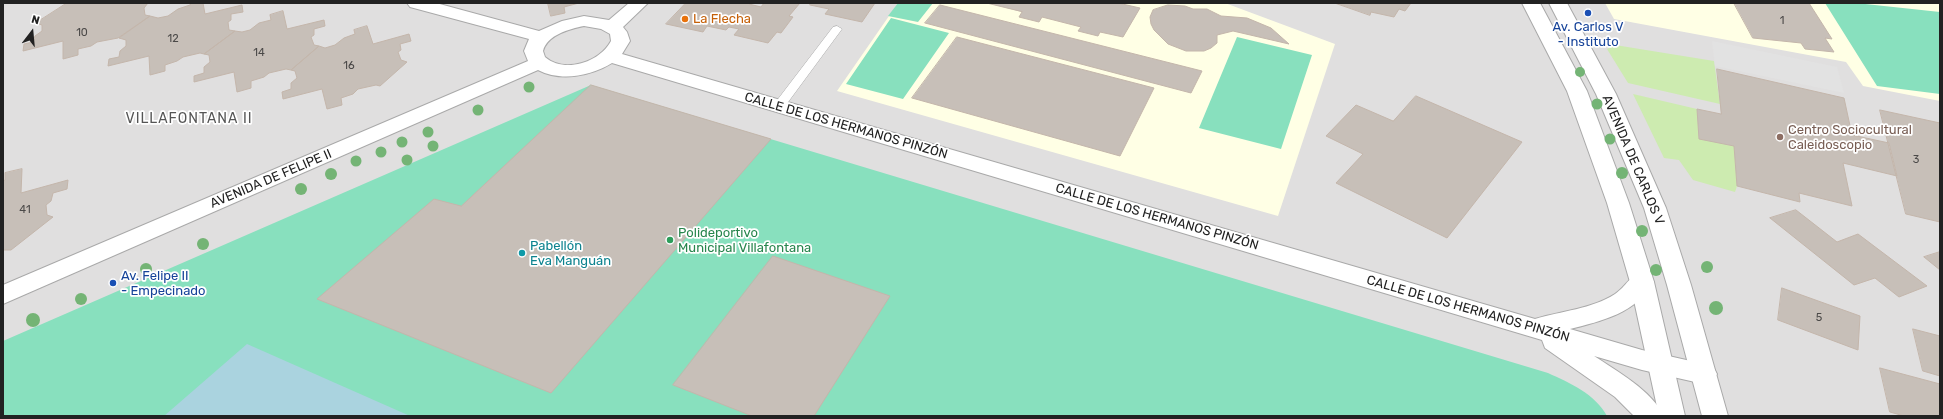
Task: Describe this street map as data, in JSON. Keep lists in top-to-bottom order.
{
  "streets": {
    "street": ["CALLE DE LOS HERMANOS PINZÓN", "AVENIDA DE CARLOS V", "AVENIDA DE FELIPE II"]
  },
  "crossings": [
    ["CALLE DE LOS HERMANOS PINZÓN", "AVENIDA DE CARLOS V"],
    ["CALLE DE LOS HERMANOS PINZÓN", "AVENIDA DE FELIPE II"]
  ],
  "districts": ["VILLAFONTANA II"],
  "places": [
    "Av. Carlos V - Instituto",
    "La Flecha",
    "Centro Sociocultural Caleidoscopio",
    "Polideportivo Municipal Villafontana",
    "Pabellón Eva Manguán",
    "Av. Felipe II - Empecinado"
  ],
  "house_numbers": [
    "1",
    "10",
    "12",
    "14",
    "16",
    "3",
    "41",
    "5"
  ],
  "north": "top"
}
